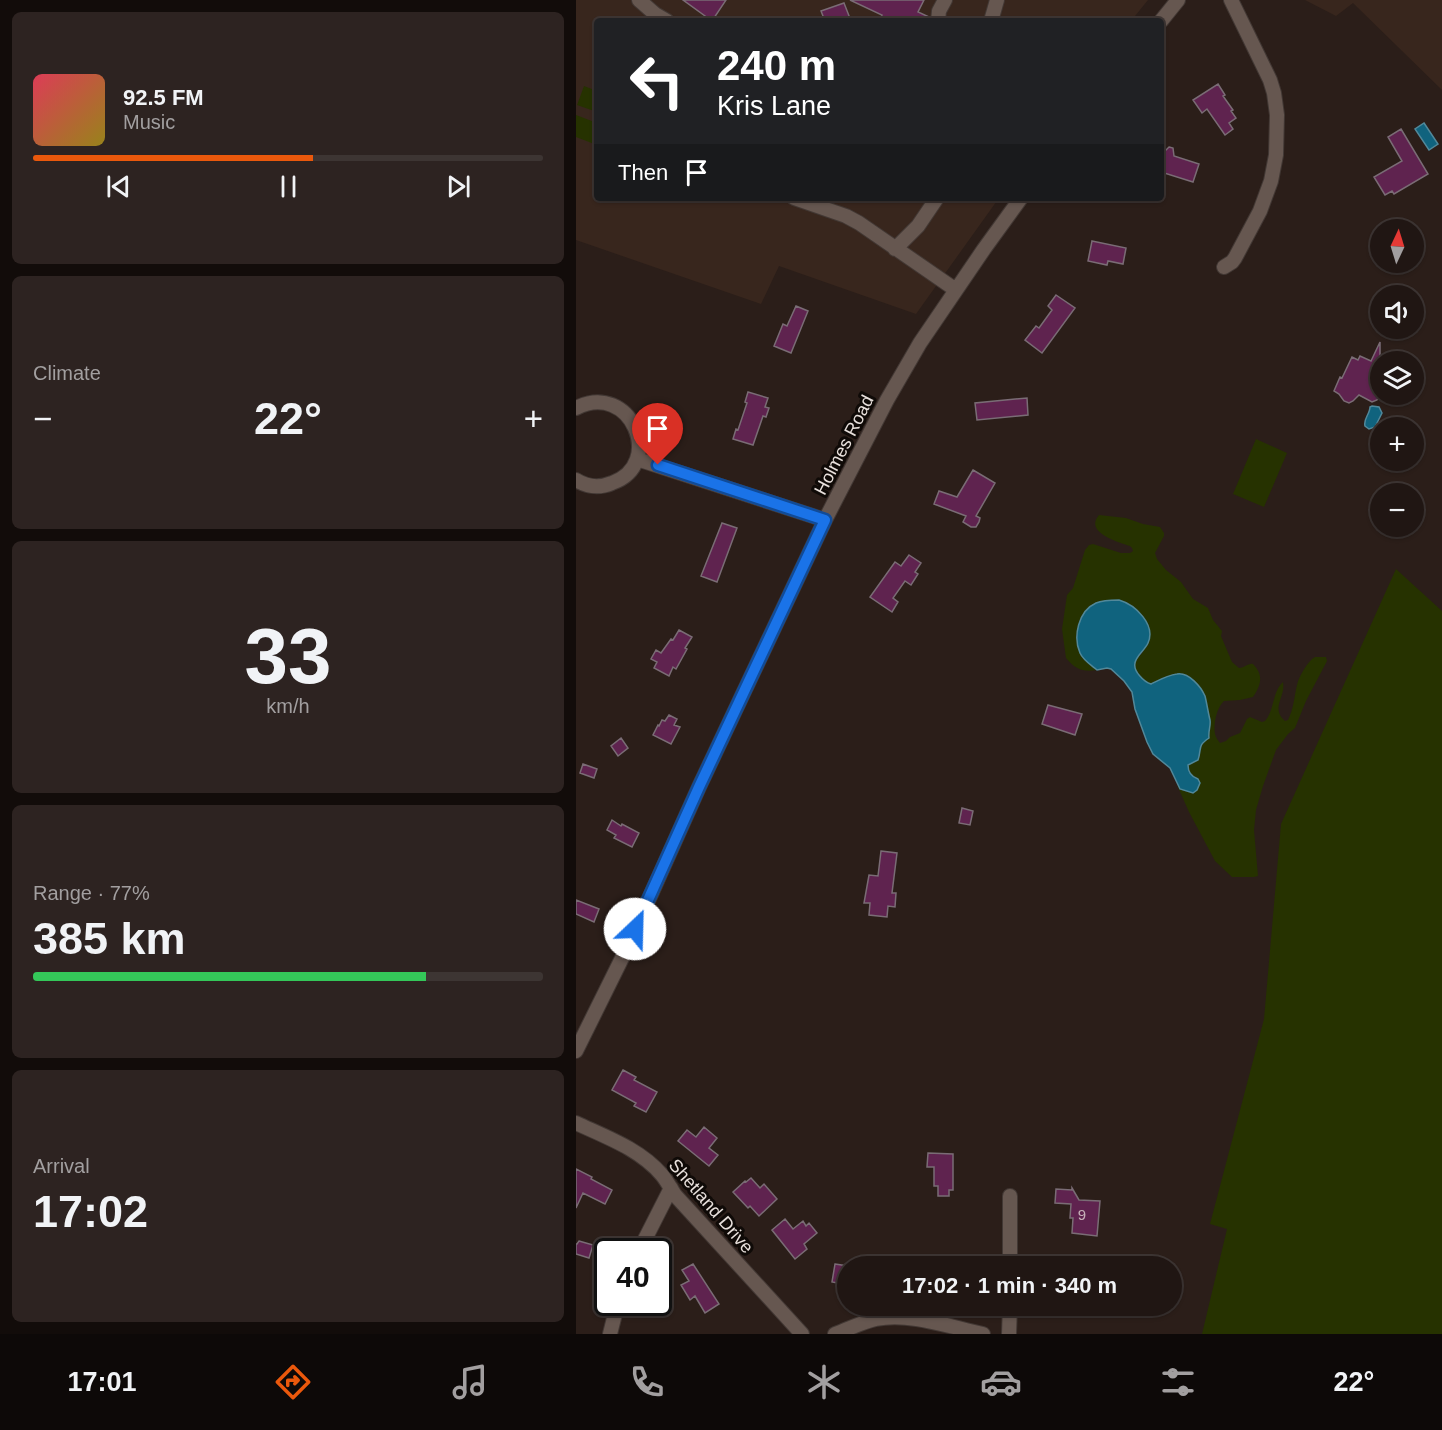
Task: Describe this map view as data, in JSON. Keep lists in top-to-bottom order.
{
  "streets": {
    "street": ["Holmes Road", "Shetland Drive"]
  },
  "house_numbers": ["9"],
  "north": "top",
  "page": {
    "turn": ["240 m", "Kris Lane"],
    "song": ["92.5 FM", "Music"],
    "then": "Then",
    "map_buttons": ["+", "−"],
    "tile": [
      "Climate",
      ["33", "km/h"],
      ["Range · 77%", "385 km"],
      ["Arrival", "17:02"]
    ],
    "heat": ["−", "22°", "+"],
    "limit": "40",
    "trip": "17:02 · 1 min · 340 m",
    "tabs": ["17:01", "22°"]
  }
}
